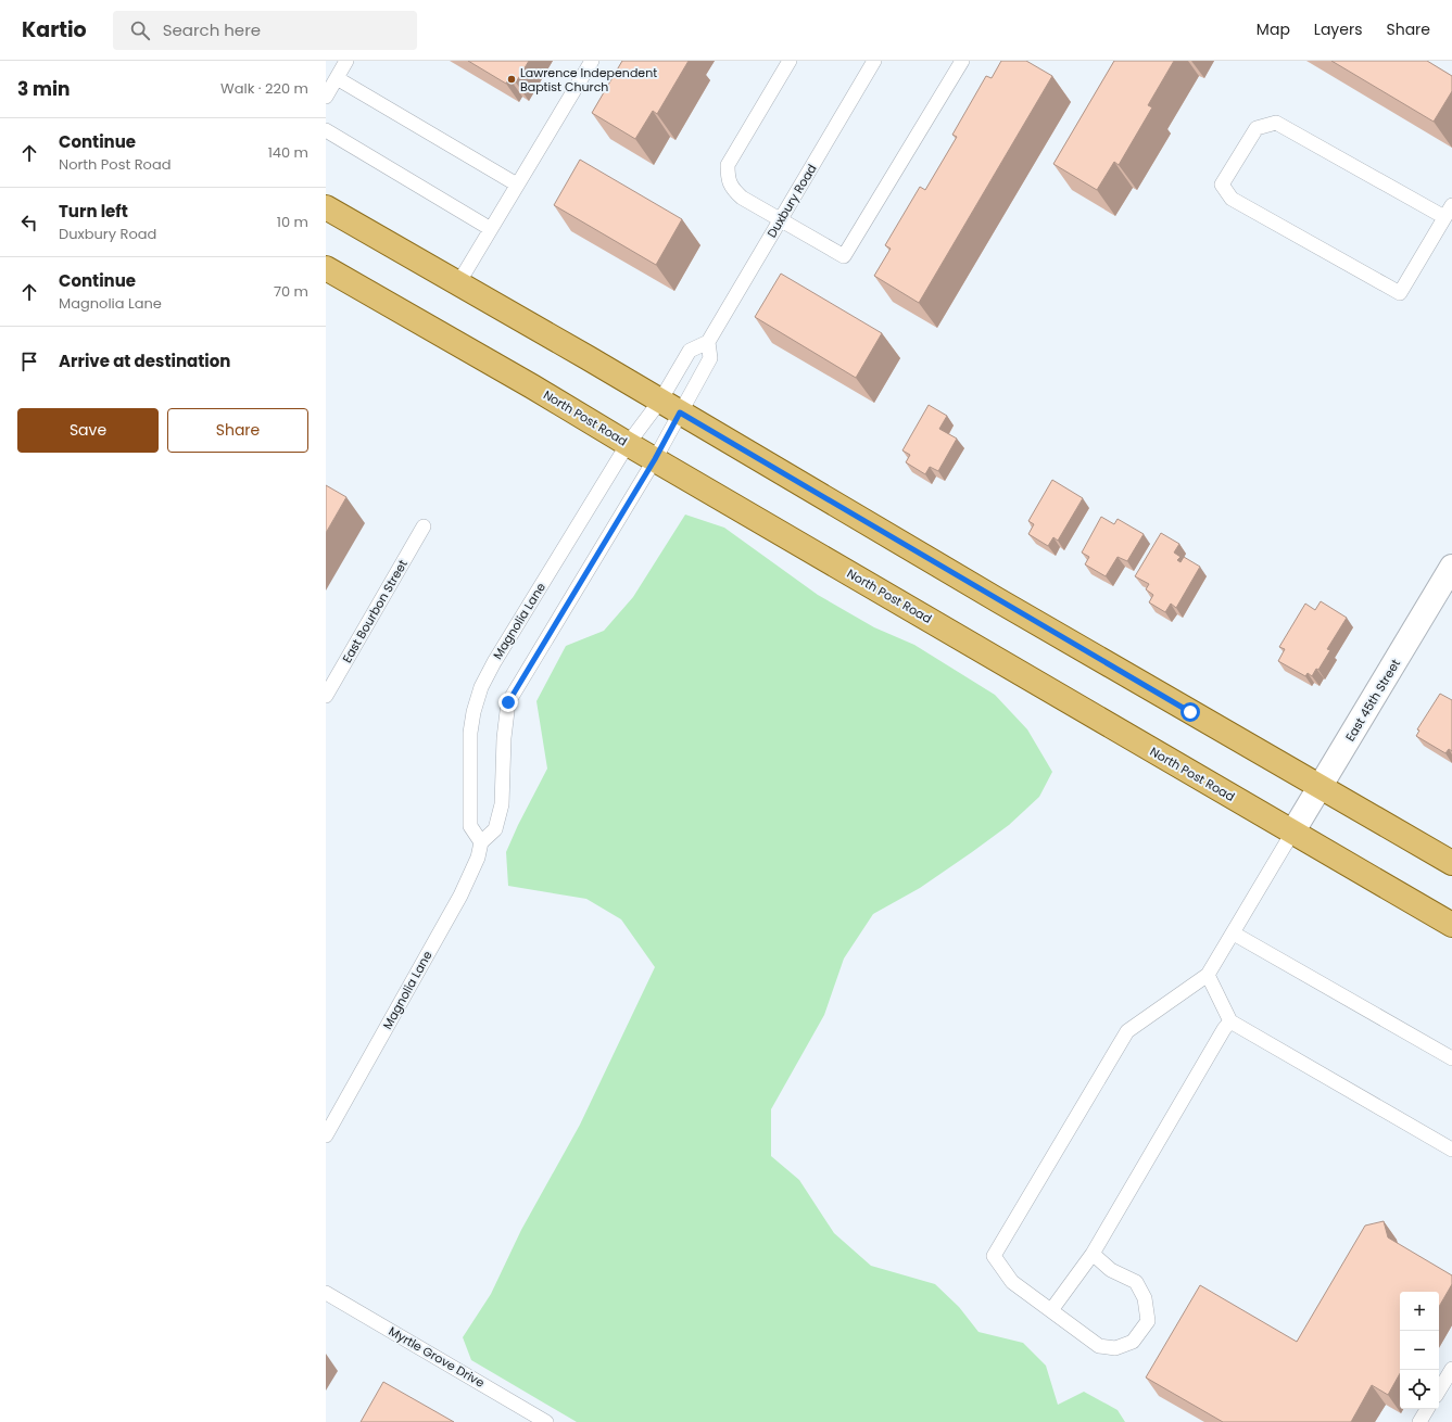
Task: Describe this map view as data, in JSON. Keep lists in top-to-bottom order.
{
  "streets": {
    "main road": ["North Post Road"],
    "street": ["East 45th Street"],
    "lane": [
      "Duxbury Road",
      "East Bourbon Street",
      "Magnolia Lane",
      "Myrtle Grove Drive"
    ]
  },
  "crossings": [
    ["Duxbury Road", "Magnolia Lane"],
    ["North Post Road", "Magnolia Lane"],
    ["North Post Road", "East 45th Street"]
  ],
  "places": ["Lawrence Independent Baptist Church"],
  "page": {
    "header": "Kartio",
    "search": "Search here",
    "nav": ["Map", "Layers", "Share"],
    "heading": ["3 min", "Walk · 220 m"],
    "list": [
      ["Continue", "North Post Road", "140 m"],
      ["Turn left", "Duxbury Road", "10 m"],
      ["Continue", "Magnolia Lane", "70 m"],
      "Arrive at destination"
    ],
    "buttons": ["Save", "Share"],
    "map_buttons": ["+", "−"]
  }
}
